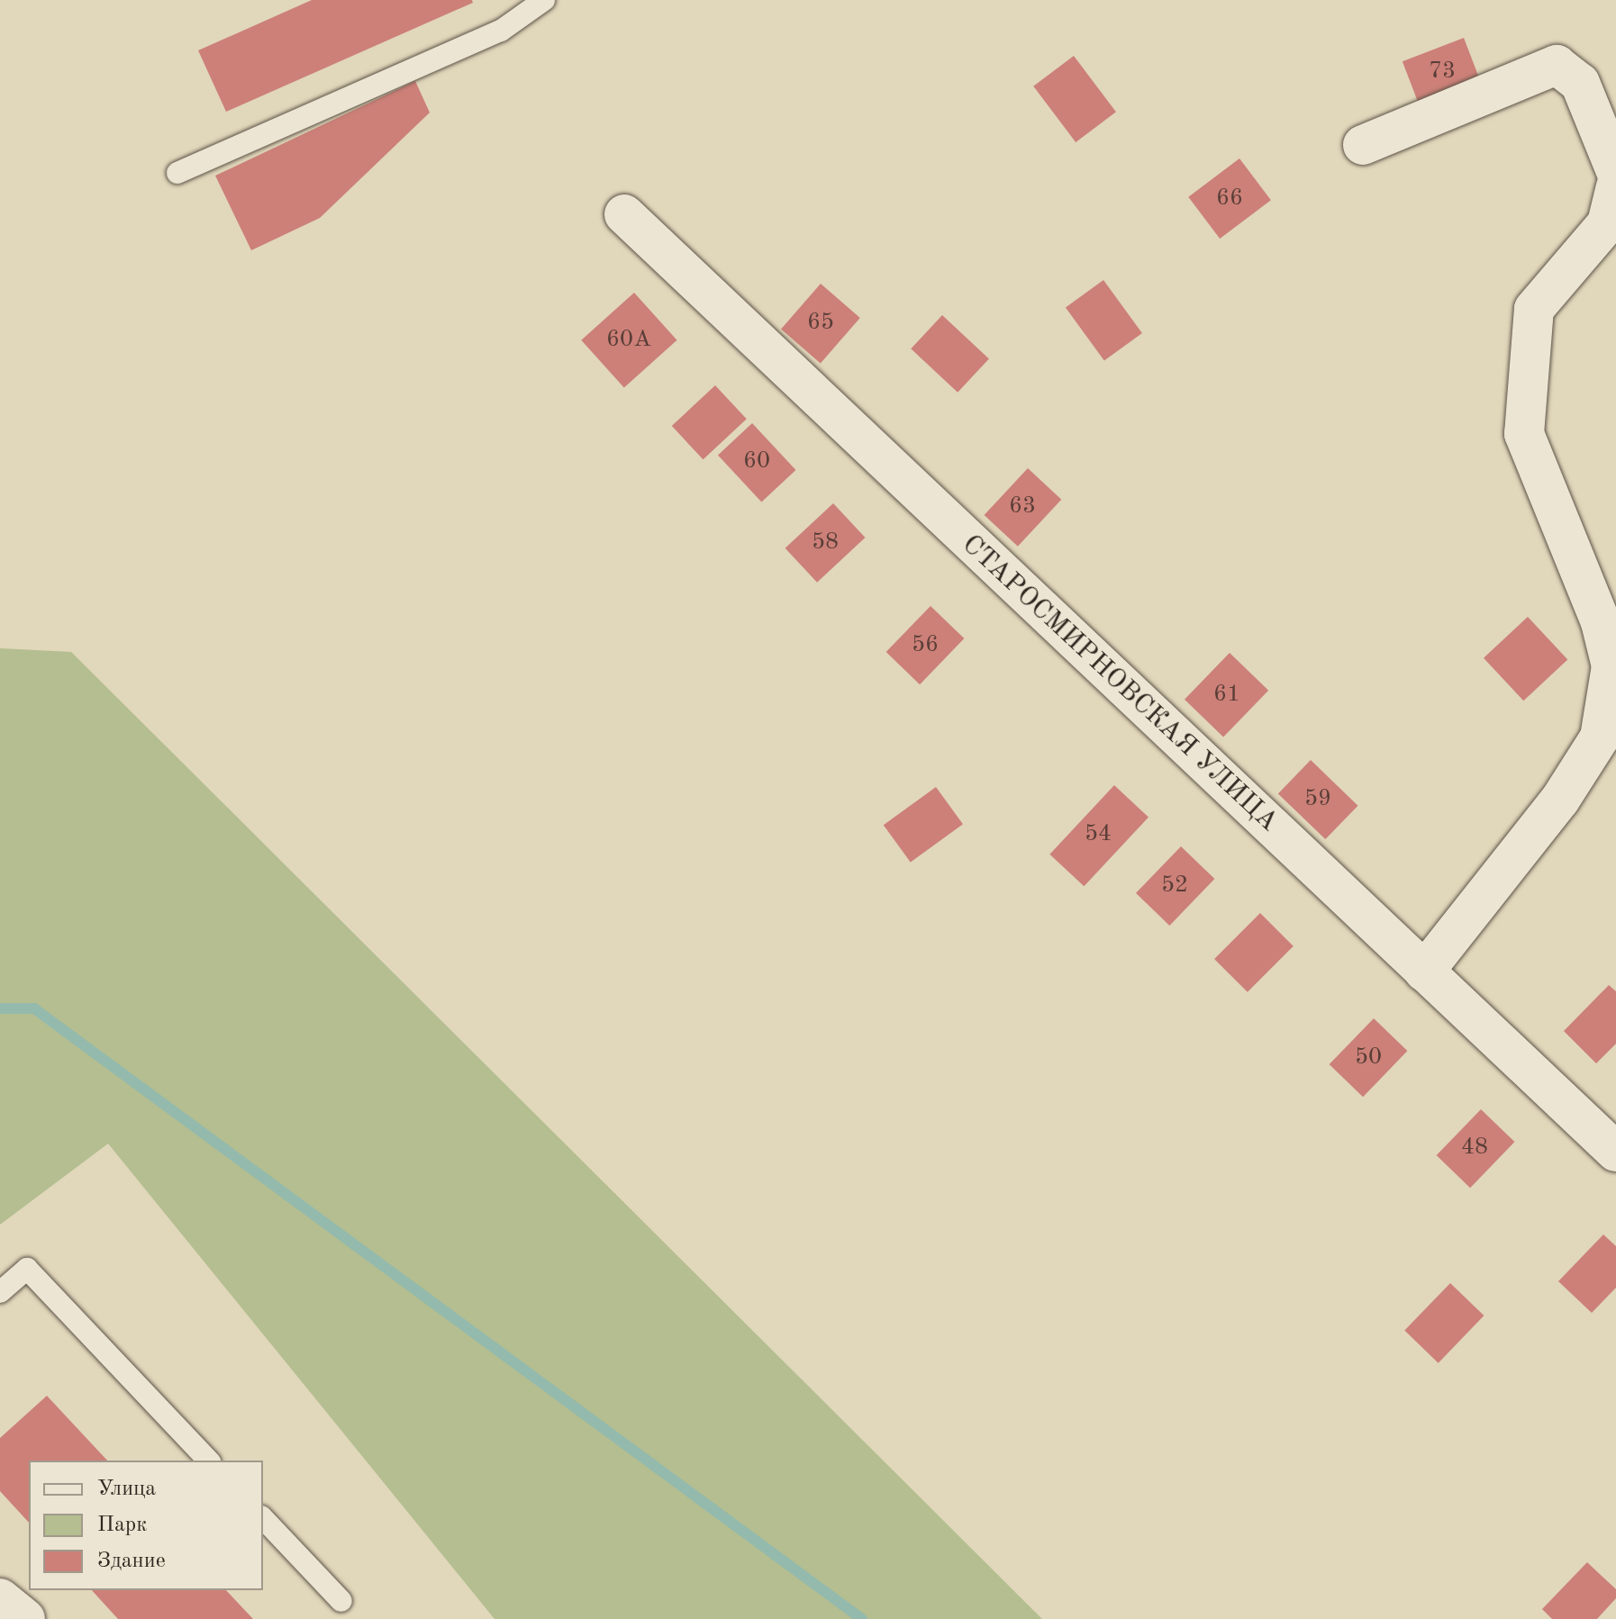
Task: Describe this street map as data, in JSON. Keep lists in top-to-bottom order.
{
  "streets": {
    "street": ["СТАРОСМИРНОВСКАЯ УЛИЦА"]
  },
  "house_numbers": [
    "73",
    "66",
    "65",
    "60А",
    "60",
    "63",
    "58",
    "56",
    "61",
    "59",
    "54",
    "52",
    "50",
    "48"
  ],
  "legend": ["Улица", "Парк", "Здание"]
}
